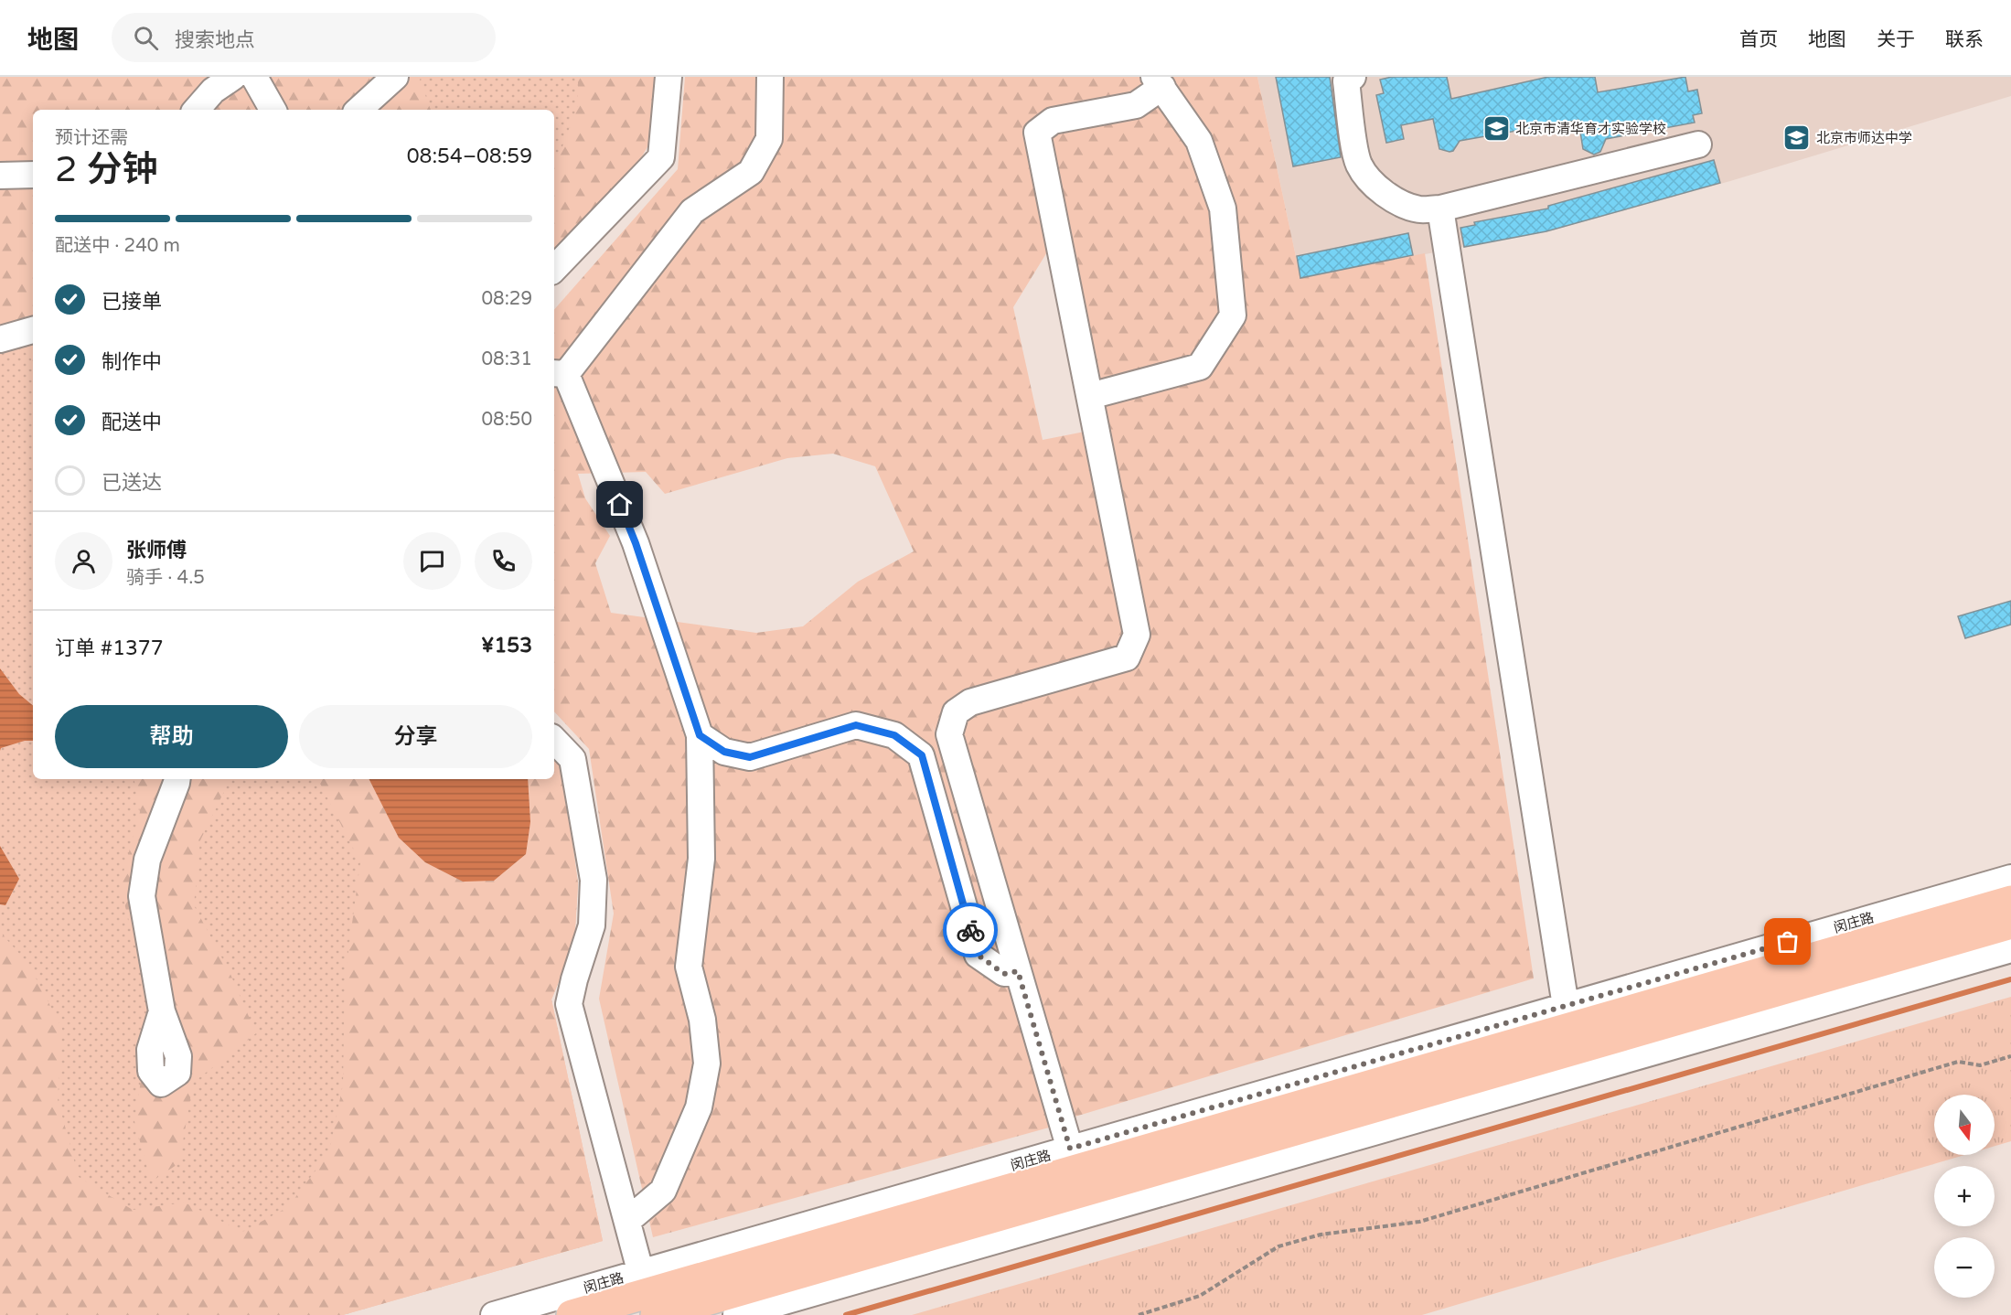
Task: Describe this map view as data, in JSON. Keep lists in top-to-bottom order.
{
  "streets": {
    "main road": ["闵庄路"]
  },
  "places": {
    "school or university": ["北京市清华育才实验学校", "北京市师达中学"]
  },
  "north": "bottom",
  "page": {
    "header": "地图",
    "search": "搜索地点",
    "nav": [
      "首页",
      "地图",
      "关于",
      "联系"
    ],
    "heading": ["2 分钟", "预计还需", "08:54–08:59"],
    "panel": [
      "张师傅",
      "骑手 · 4.5",
      "订单 #1377",
      "¥153"
    ],
    "bar": "配送中 · 240 m",
    "list": [
      ["已接单", "08:29"],
      ["制作中", "08:31"],
      ["配送中", "08:50"],
      "已送达"
    ],
    "buttons": ["帮助", "分享"],
    "map_buttons": ["+", "−"]
  }
}
